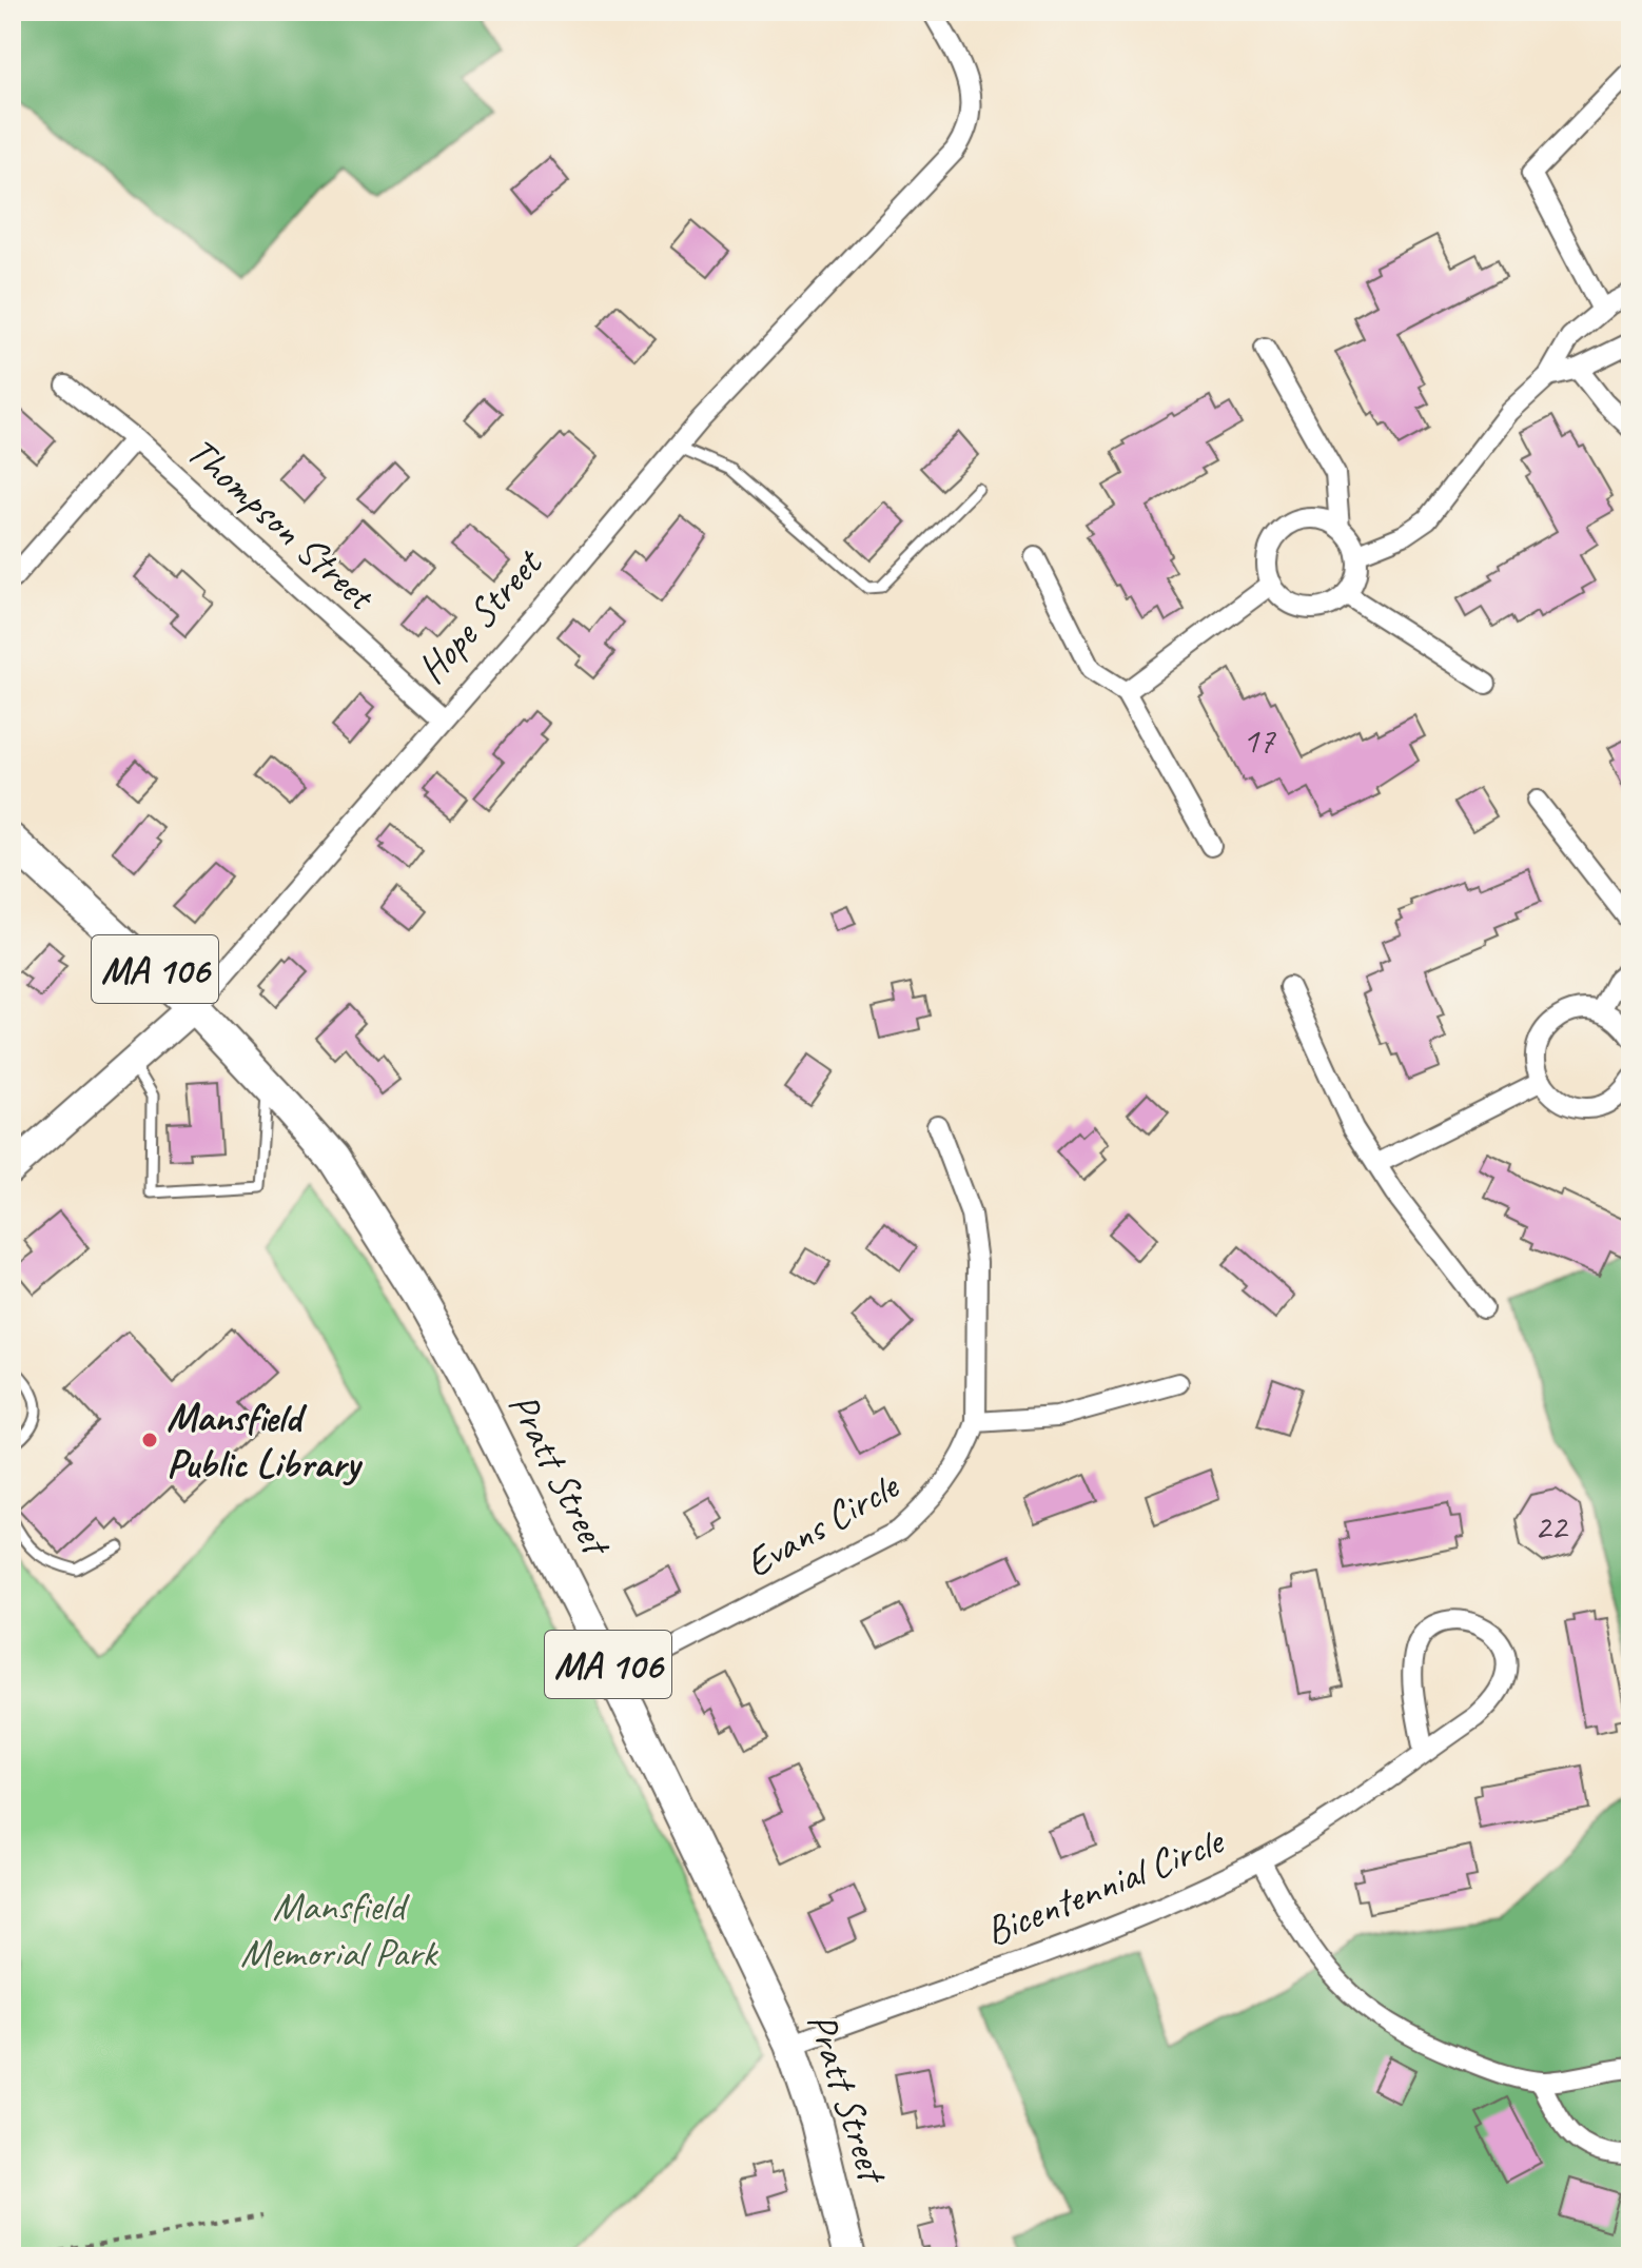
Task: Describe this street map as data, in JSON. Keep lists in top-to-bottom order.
{
  "streets": {
    "main road": ["Hope Street", "MA 106", "Pratt Street"],
    "street": ["Thompson Street", "Evans Circle", "Bicentennial Circle"]
  },
  "crossings": [
    ["Thompson Street", "Hope Street"],
    ["Hope Street", "Pratt Street"],
    ["Pratt Street", "Evans Circle"],
    ["Pratt Street", "Bicentennial Circle"]
  ],
  "parks": ["Mansfield Memorial Park"],
  "places": ["Mansfield Public Library"],
  "house_numbers": ["17", "22"]
}
